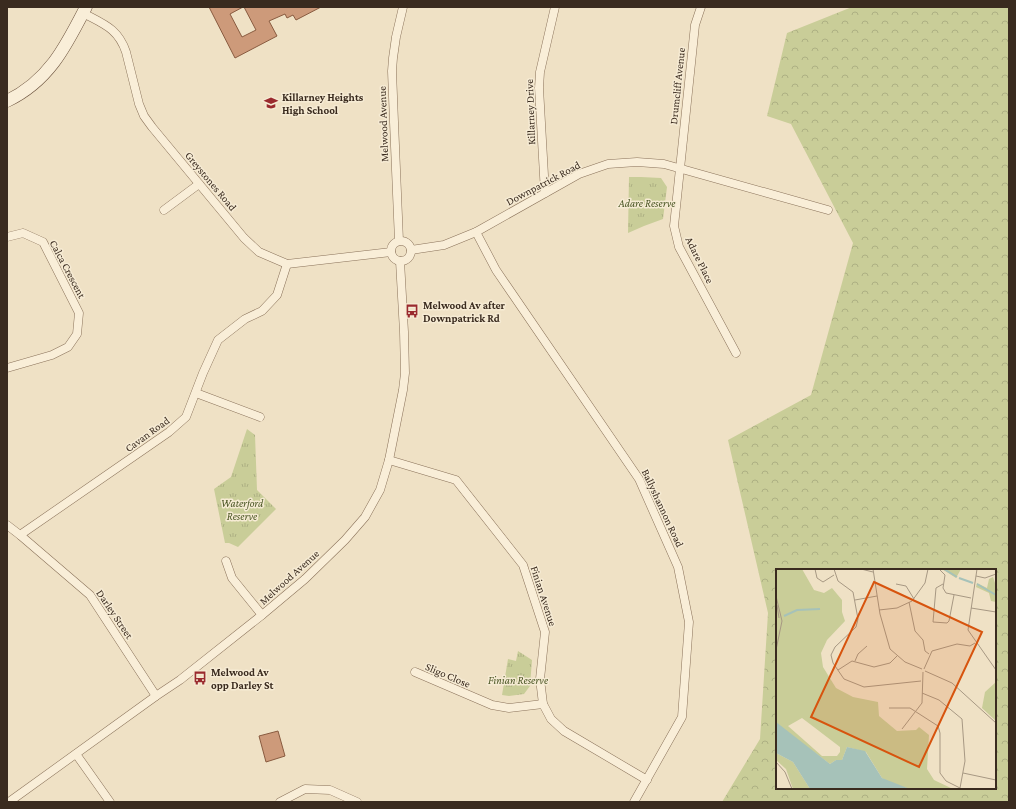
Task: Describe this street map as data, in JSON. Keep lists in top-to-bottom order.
{
  "streets": {
    "street": [
      "Drumcliff Avenue",
      "Killarney Drive",
      "Melwood Avenue",
      "Greystones Road",
      "Downpatrick Road",
      "Adare Place",
      "Calca Crescent",
      "Cavan Road",
      "Ballyshannon Road",
      "Finian Avenue",
      "Darley Street",
      "Sligo Close"
    ]
  },
  "crossings": [
    ["Drumcliff Avenue", "Downpatrick Road"],
    ["Drumcliff Avenue", "Adare Place"],
    ["Killarney Drive", "Downpatrick Road"],
    ["Melwood Avenue", "Greystones Road"],
    ["Melwood Avenue", "Downpatrick Road"],
    ["Melwood Avenue", "Finian Avenue"],
    ["Melwood Avenue", "Darley Street"],
    ["Greystones Road", "Downpatrick Road"],
    ["Greystones Road", "Cavan Road"],
    ["Downpatrick Road", "Adare Place"],
    ["Downpatrick Road", "Ballyshannon Road"],
    ["Cavan Road", "Darley Street"],
    ["Ballyshannon Road", "Finian Avenue"],
    ["Finian Avenue", "Sligo Close"]
  ],
  "parks": ["Adare Reserve", "Waterford Reserve", "Finian Reserve"],
  "places": {
    "school or university": ["Killarney Heights High School"],
    "bus stop": ["Melwood Av after Downpatrick Rd", "Melwood Av opp Darley St"]
  }
}
